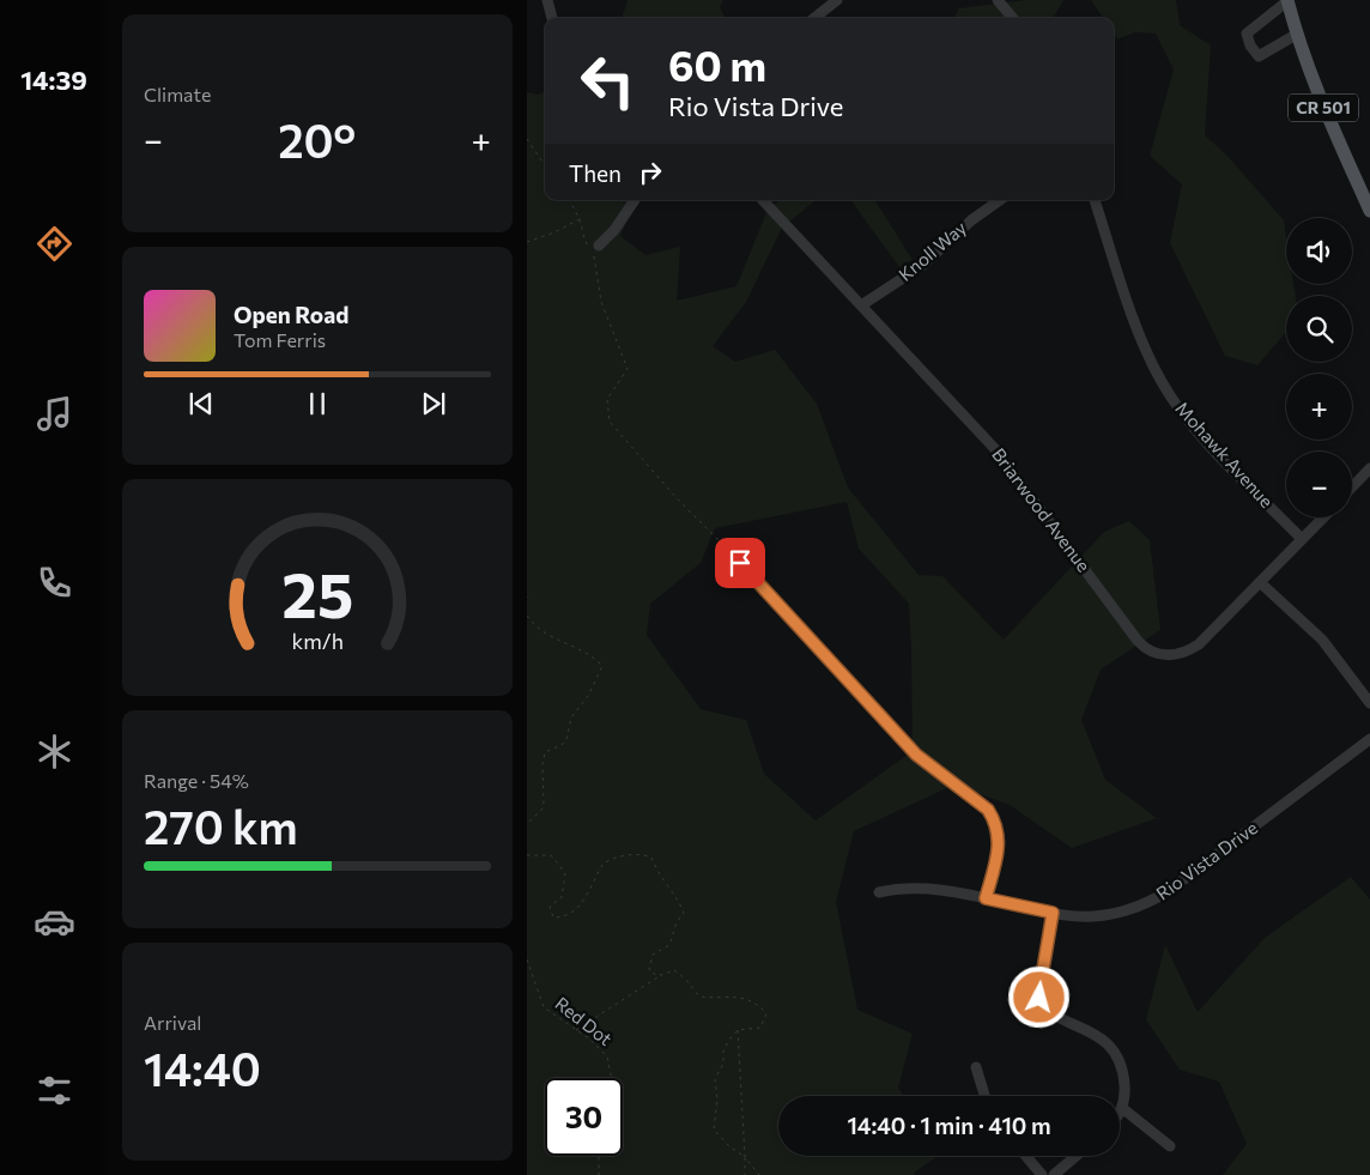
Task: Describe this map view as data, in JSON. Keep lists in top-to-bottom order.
{
  "streets": {
    "main road": ["CR 501"],
    "street": [
      "Knoll Way",
      "Mohawk Avenue",
      "Briarwood Avenue",
      "Rio Vista Drive"
    ],
    "path": ["Red Dot"]
  },
  "crossings": [
    ["Knoll Way", "Briarwood Avenue"],
    ["Mohawk Avenue", "Briarwood Avenue"]
  ],
  "page": {
    "tabs": "14:39",
    "tile": [
      "Climate",
      ["Range · 54%", "270 km"],
      ["Arrival", "14:40"]
    ],
    "turn": ["60 m", "Rio Vista Drive"],
    "heat": ["−", "20°", "+"],
    "then": "Then",
    "map_buttons": ["+", "−"],
    "song": ["Open Road", "Tom Ferris"],
    "limit": "30",
    "trip": "14:40 · 1 min · 410 m",
    "gauge": ["25", "km/h"]
  }
}
